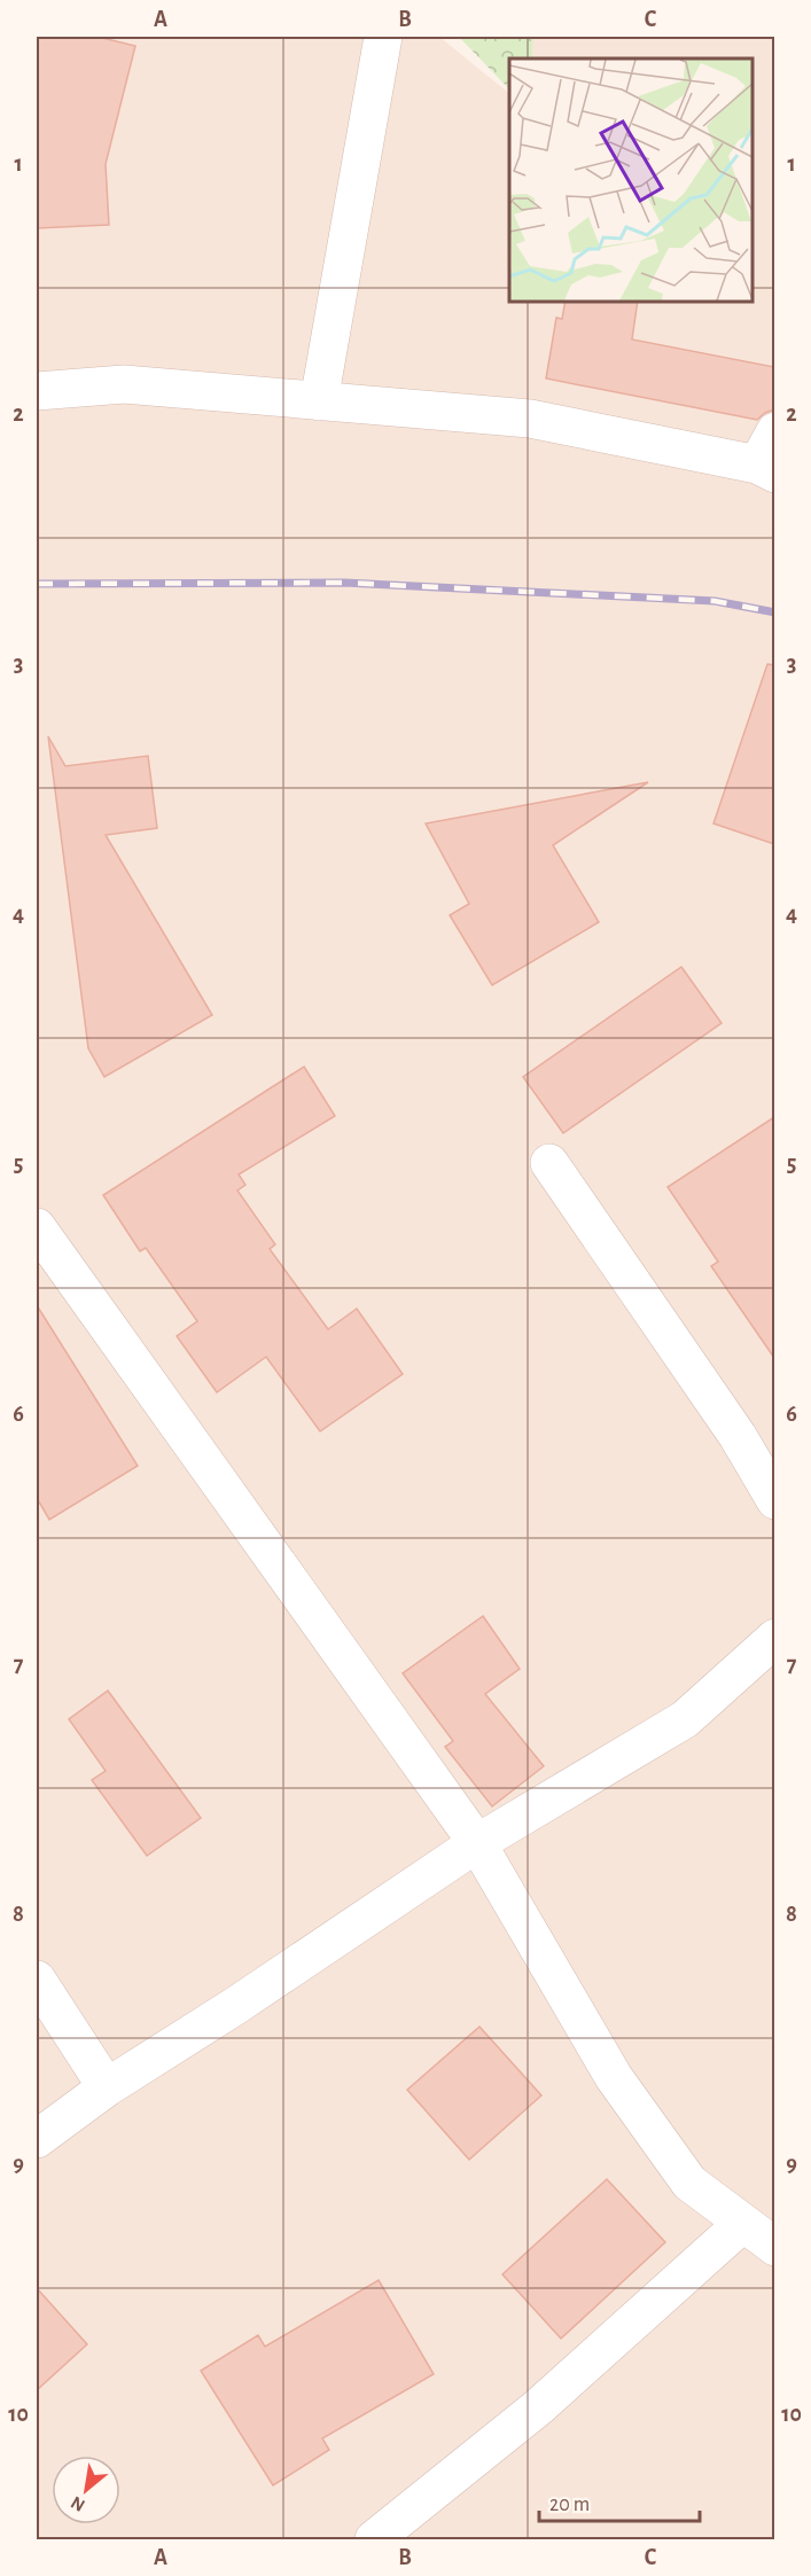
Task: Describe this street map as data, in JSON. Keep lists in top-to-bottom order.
{
  "scale_bar": "20 m",
  "north": "bottom left",
  "grid": {
    "columns": ["A", "B", "C"],
    "rows": [
      "1",
      "2",
      "3",
      "4",
      "5",
      "6",
      "7",
      "8",
      "9",
      "10"
    ]
  }
}
